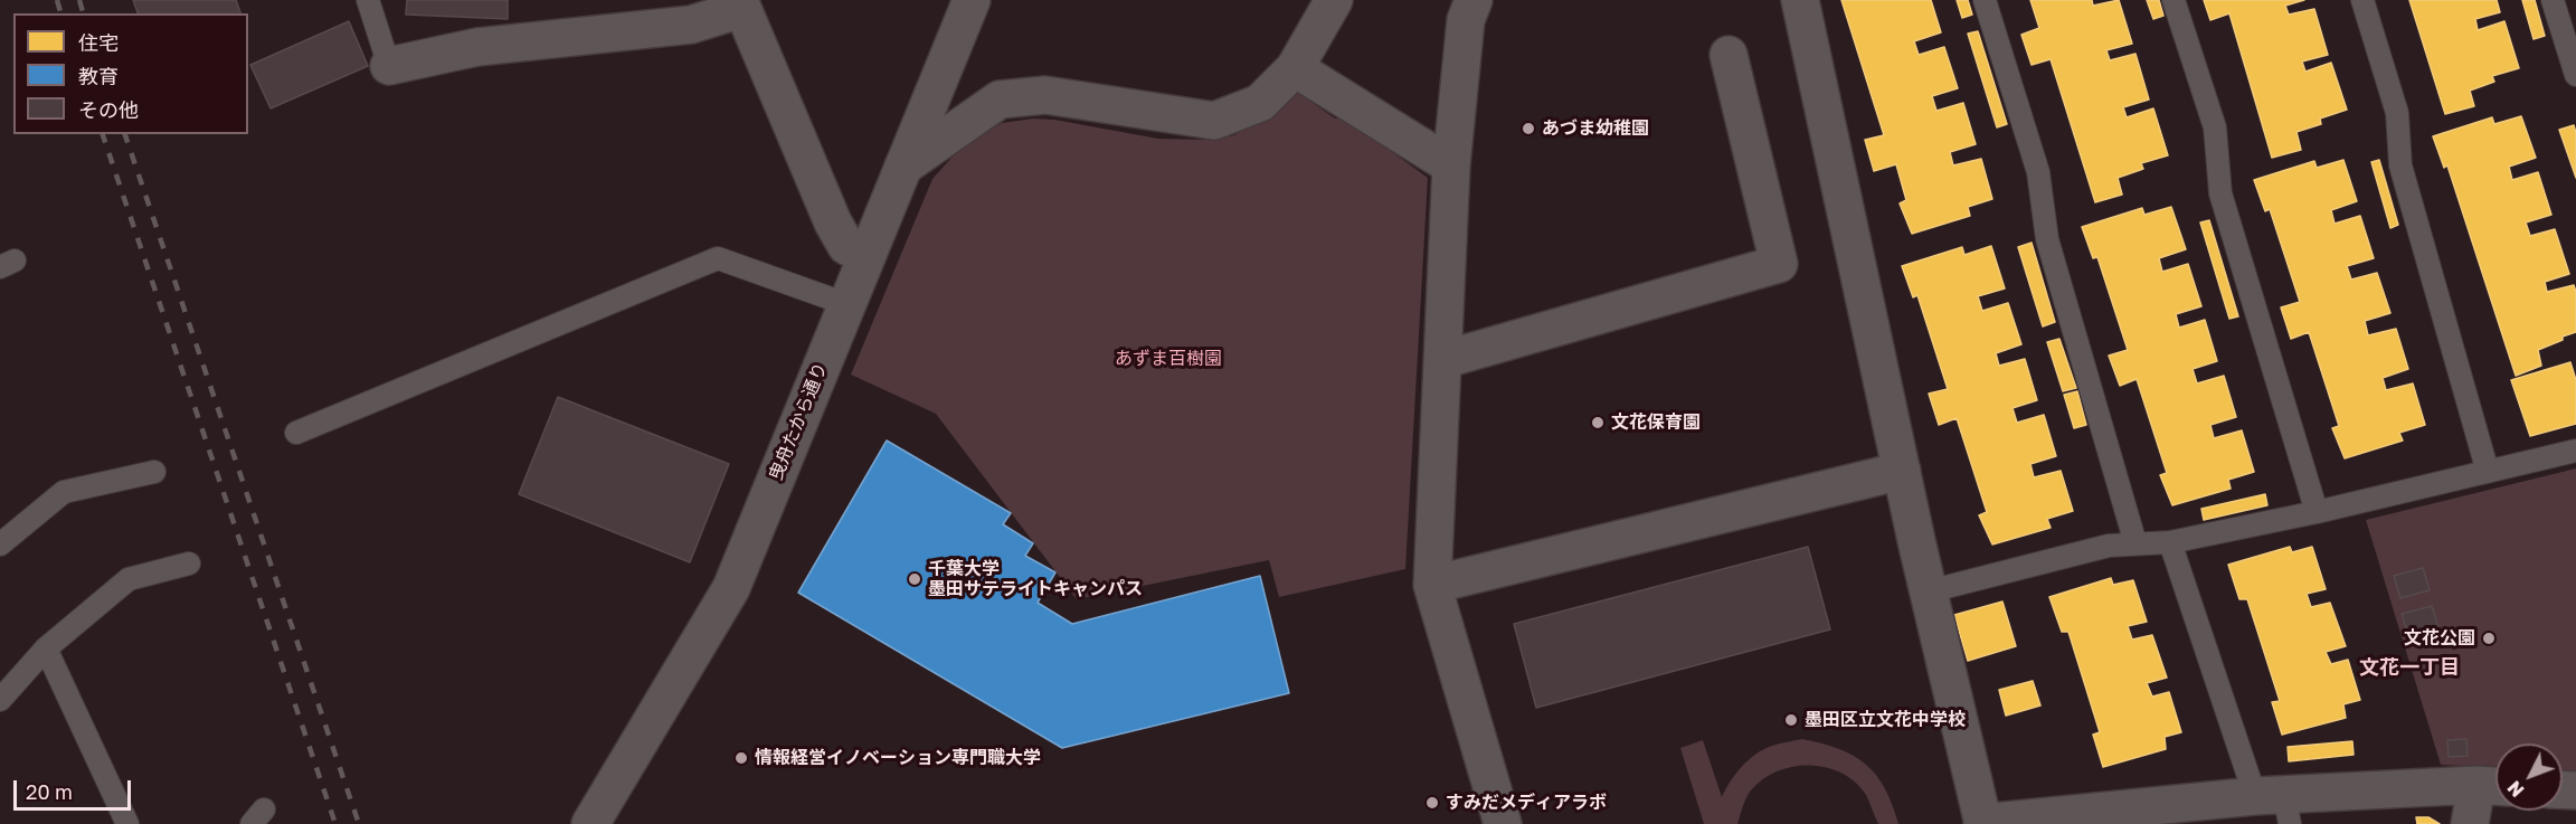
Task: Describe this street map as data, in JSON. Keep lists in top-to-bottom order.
{
  "streets": {
    "street": ["曳舟たから通り"]
  },
  "districts": ["文花一丁目"],
  "parks": ["あずま百樹園"],
  "places": [
    "あづま幼稚園",
    "文花保育園",
    "千葉大学 墨田サテライトキャンパス",
    "文花公園",
    "墨田区立文花中学校",
    "情報経営イノベーション専門職大学",
    "すみだメディアラボ"
  ],
  "legend": ["住宅", "教育", "その他"],
  "scale_bar": "20 m",
  "north": "bottom left"
}
